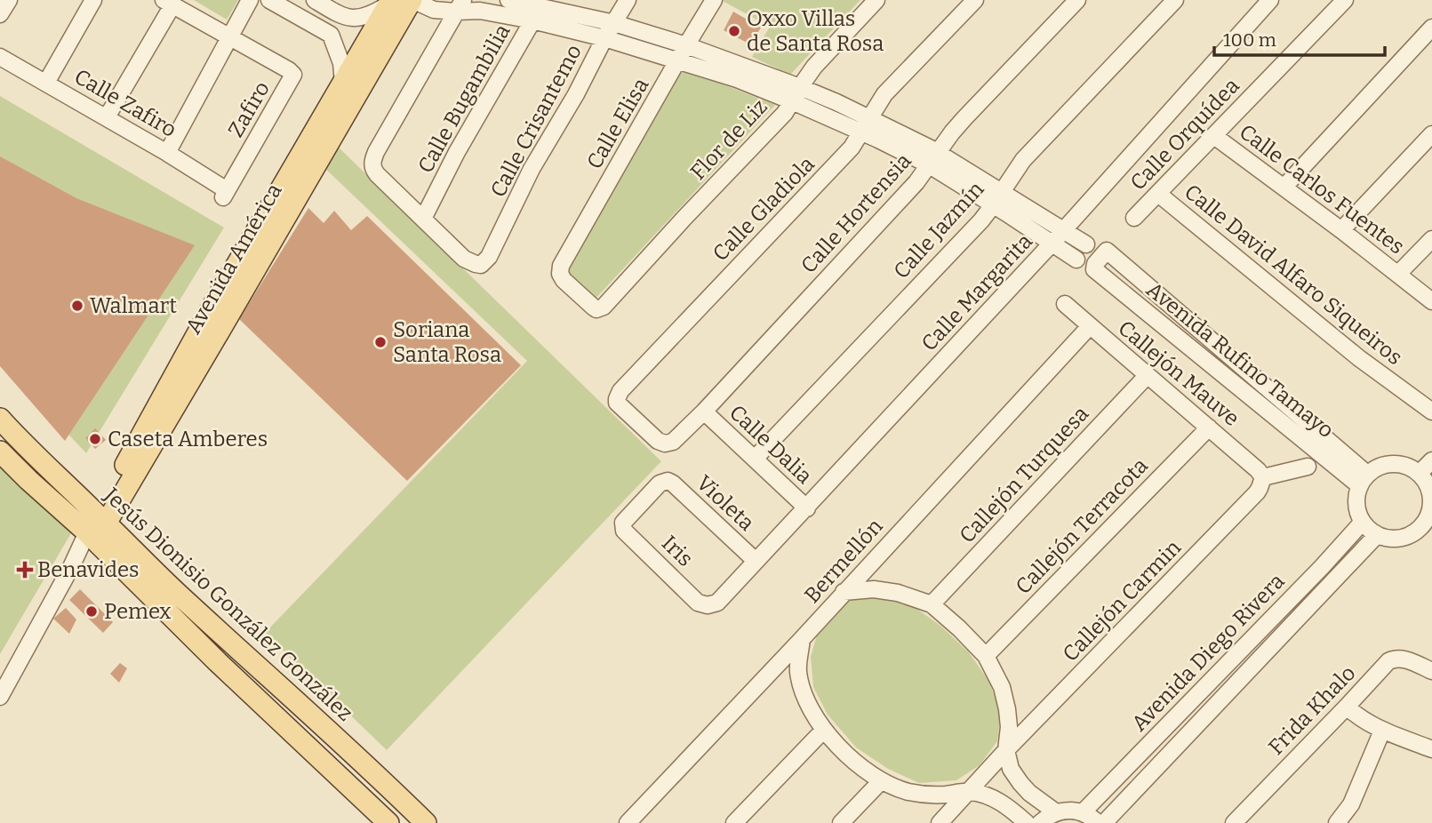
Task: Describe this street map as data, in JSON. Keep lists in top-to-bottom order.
{
  "streets": {
    "main road": ["Avenida América", "Jesús Dionisio González González"],
    "street": [
      "Calle Bugambilia",
      "Calle Zafiro",
      "Zafiro",
      "Calle Crisantemo",
      "Calle Elisa",
      "Calle Orquídea",
      "Flor de Liz",
      "Calle Carlos Fuentes",
      "Calle Gladiola",
      "Calle Hortensia",
      "Calle Jazmín",
      "Calle David Alfaro Siqueiros",
      "Calle Margarita",
      "Avenida Rufino Tamayo",
      "Callejón Mauve",
      "Calle Dalia",
      "Callejón Turquesa",
      "Violeta",
      "Callejón Terracota",
      "Iris",
      "Bermellón",
      "Callejón Carmin",
      "Avenida Diego Rivera",
      "Frida Khalo"
    ]
  },
  "crossings": [
    ["Calle Bugambilia", "Calle Crisantemo"],
    ["Calle Zafiro", "Zafiro"],
    ["Calle Elisa", "Flor de Liz"],
    ["Calle Orquídea", "Calle Carlos Fuentes"],
    ["Calle Orquídea", "Calle David Alfaro Siqueiros"],
    ["Calle Gladiola", "Calle Hortensia"],
    ["Calle Hortensia", "Calle Dalia"],
    ["Calle Jazmín", "Calle Dalia"],
    ["Avenida América", "Jesús Dionisio González González"],
    ["Calle Margarita", "Calle Dalia"],
    ["Calle Margarita", "Violeta"],
    ["Calle Margarita", "Iris"],
    ["Avenida Rufino Tamayo", "Avenida Diego Rivera"],
    ["Callejón Mauve", "Callejón Turquesa"],
    ["Callejón Mauve", "Callejón Terracota"],
    ["Callejón Mauve", "Bermellón"],
    ["Callejón Mauve", "Callejón Carmin"],
    ["Callejón Turquesa", "Callejón Terracota"],
    ["Callejón Turquesa", "Bermellón"],
    ["Callejón Turquesa", "Callejón Carmin"],
    ["Violeta", "Iris"],
    ["Callejón Terracota", "Bermellón"],
    ["Callejón Terracota", "Callejón Carmin"],
    ["Bermellón", "Callejón Carmin"]
  ],
  "places": {
    "other": [
      "Oxxo Villas de Santa Rosa",
      "Walmart",
      "Soriana Santa Rosa",
      "Caseta Amberes",
      "Pemex"
    ],
    "health": ["Benavides"]
  },
  "scale_bar": "100 m"
}
